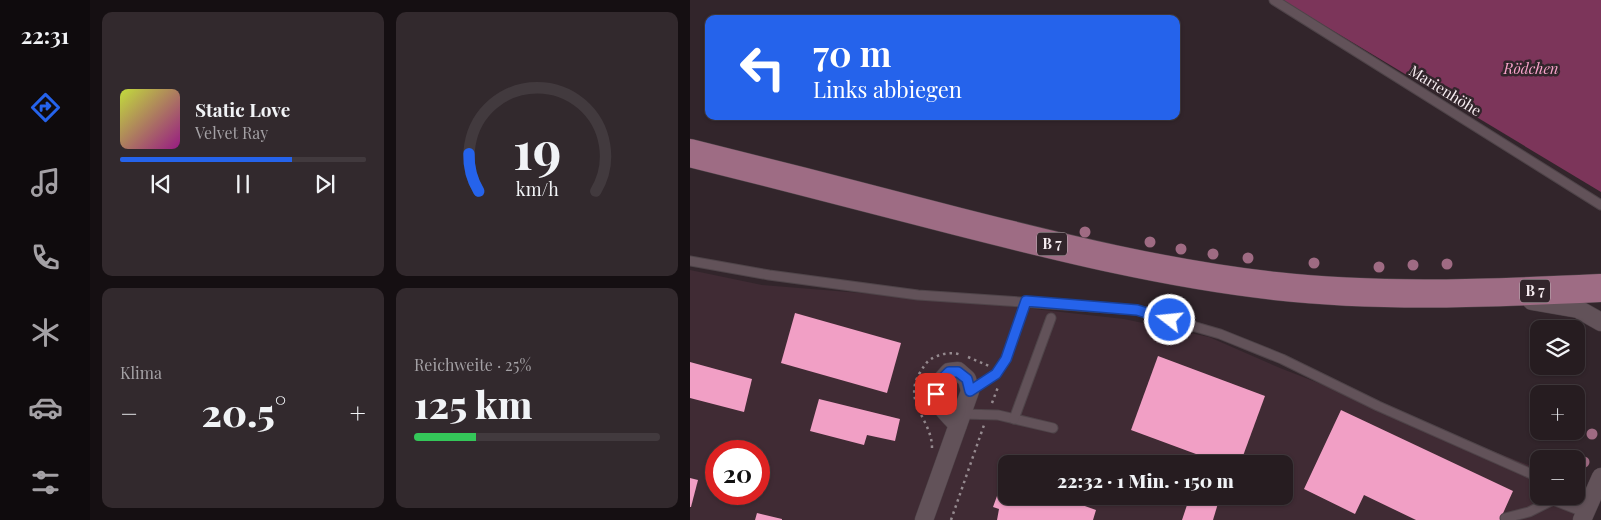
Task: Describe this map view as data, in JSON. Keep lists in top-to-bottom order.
{
  "streets": {
    "main road": ["B 7"],
    "lane": ["Marienhöhe"]
  },
  "parks": ["Rödchen"],
  "page": {
    "tabs": "22:31",
    "turn": ["70 m", "Links abbiegen"],
    "song": ["Static Love", "Velvet Ray"],
    "tile": [
      "Klima",
      ["Reichweite · 25%", "125 km"]
    ],
    "map_buttons": ["+", "−"],
    "heat": ["−", "20.5°", "+"],
    "limit": "20",
    "trip": "22:32 · 1 Min. · 150 m",
    "gauge": ["19", "km/h"]
  }
}
